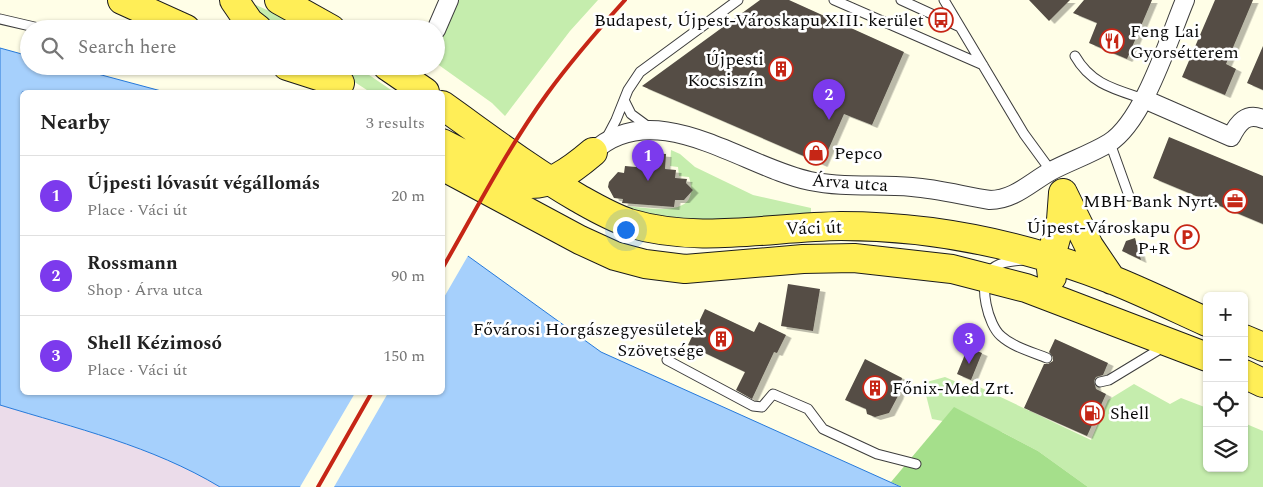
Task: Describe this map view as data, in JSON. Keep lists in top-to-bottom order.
{
  "streets": {
    "main road": ["Váci út"],
    "street": ["Árva utca"]
  },
  "places": {
    "bus stop": ["Budapest, Újpest-Városkapu XIII. kerület"],
    "restaurant": ["Feng Lai Gyorsétterem"],
    "building": ["Újpesti Kocsiszín", "Fővárosi Horgászegyesületek Szövetsége", "Főnix-Med Zrt."],
    "shop": ["Pepco"],
    "office": ["MBH Bank Nyrt."],
    "parking": ["Újpest-Városkapu P+R"],
    "fuel station": ["Shell"]
  },
  "page": {
    "search": "Search here",
    "pins": ["2", "1", "3"],
    "heading": ["Nearby", "3 results"],
    "list": [
      {
        "mark": "1",
        "name": "Újpesti lóvasút végállomás",
        "note": "Place · Váci út",
        "value": "20 m"
      },
      {
        "mark": "2",
        "name": "Rossmann",
        "note": "Shop · Árva utca",
        "value": "90 m"
      },
      {
        "mark": "3",
        "name": "Shell Kézimosó",
        "note": "Place · Váci út",
        "value": "150 m"
      }
    ],
    "map_buttons": ["+", "−"]
  }
}
